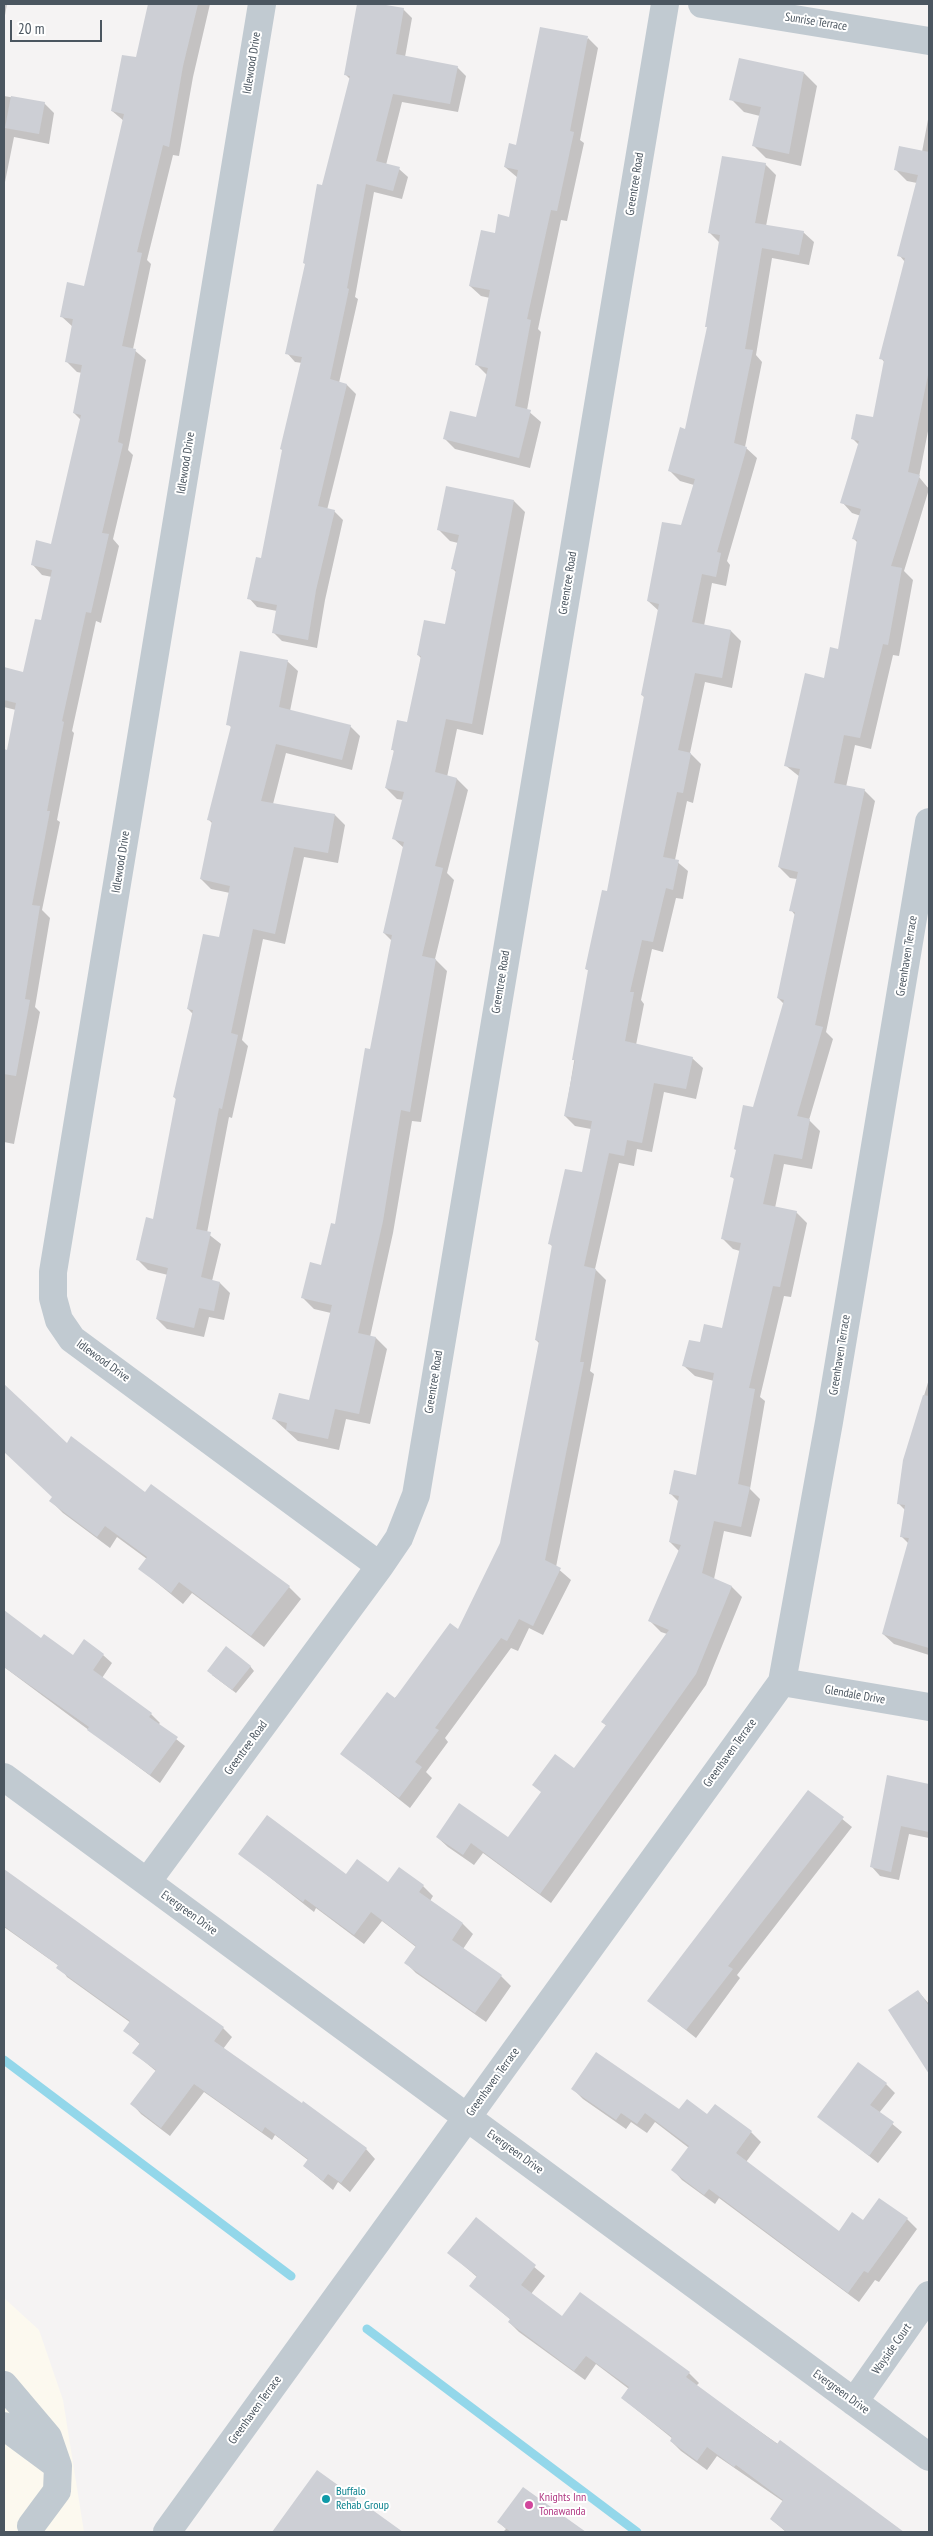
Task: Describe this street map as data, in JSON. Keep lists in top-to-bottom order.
{
  "streets": {
    "street": [
      "Sunrise Terrace",
      "Idlewood Drive",
      "Greentree Road",
      "Greenhaven Terrace",
      "Glendale Drive",
      "Evergreen Drive",
      "Wayside Court"
    ]
  },
  "crossings": [
    ["Idlewood Drive", "Greentree Road"],
    ["Greentree Road", "Evergreen Drive"],
    ["Greenhaven Terrace", "Glendale Drive"],
    ["Greenhaven Terrace", "Evergreen Drive"],
    ["Evergreen Drive", "Wayside Court"]
  ],
  "places": ["Buffalo Rehab Group", "Knights Inn Tonawanda"],
  "scale_bar": "20 m"
}
